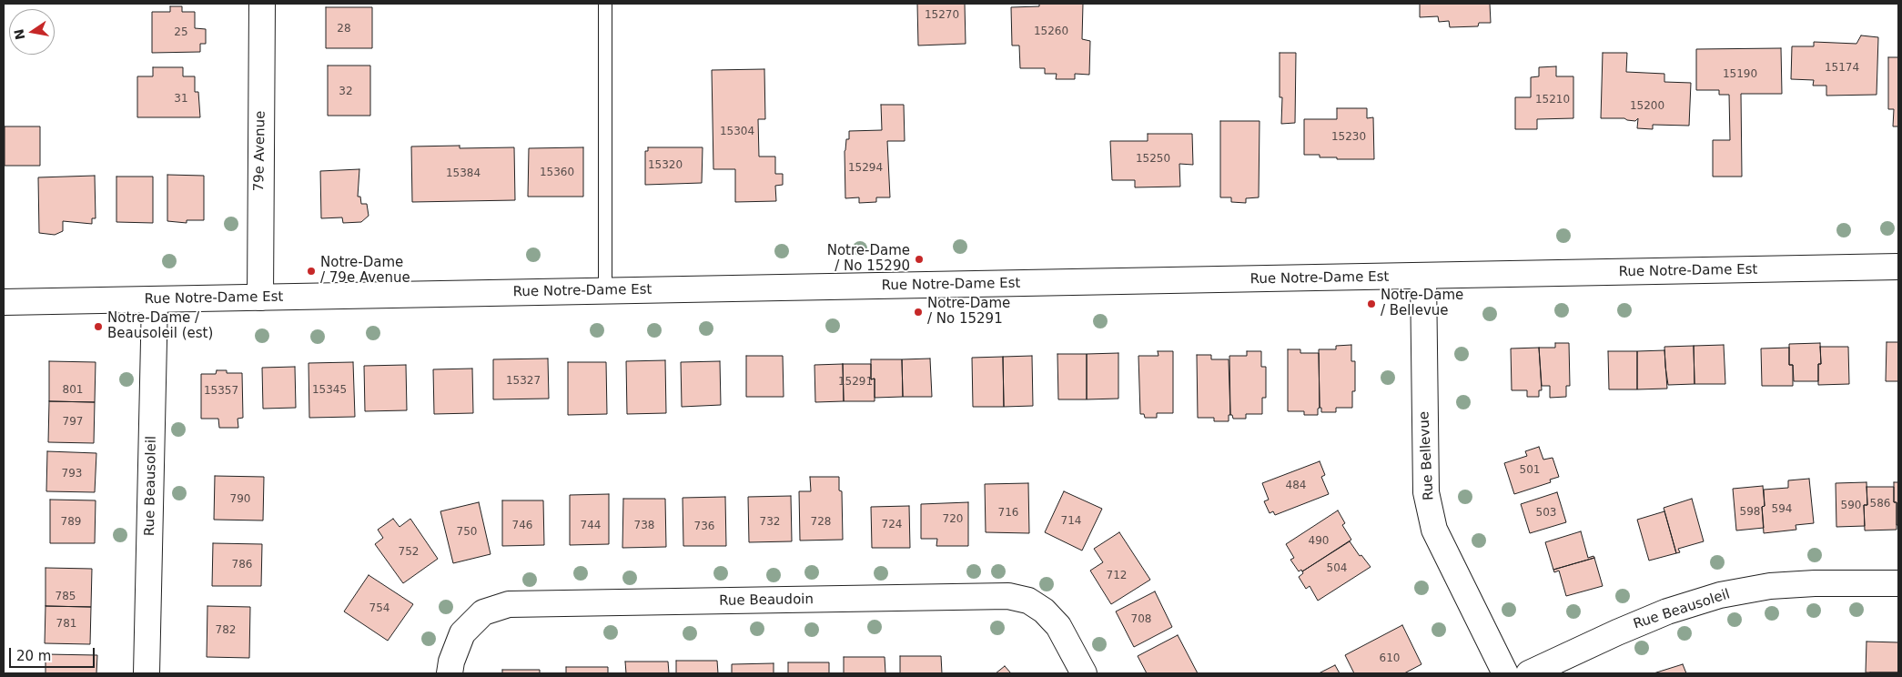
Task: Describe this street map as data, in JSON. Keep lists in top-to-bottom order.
{
  "streets": {
    "street": [
      "79e Avenue",
      "Rue Notre-Dame Est",
      "Rue Bellevue",
      "Rue Beausoleil",
      "Rue Beaudoin"
    ]
  },
  "crossings": [
    ["79e Avenue", "Rue Notre-Dame Est"],
    ["Rue Notre-Dame Est", "Rue Bellevue"],
    ["Rue Notre-Dame Est", "Rue Beausoleil"]
  ],
  "places": [
    "Notre-Dame / No 15290",
    "Notre-Dame / 79e Avenue",
    "Notre-Dame / Bellevue",
    "Notre-Dame / No 15291",
    "Notre-Dame / Beausoleil (est)"
  ],
  "house_numbers": [
    "15270",
    "28",
    "15260",
    "25",
    "15174",
    "15190",
    "32",
    "31",
    "15210",
    "15200",
    "15304",
    "15230",
    "15250",
    "15320",
    "15294",
    "15360",
    "15384",
    "15327",
    "15291",
    "801",
    "15345",
    "15357",
    "797",
    "501",
    "793",
    "484",
    "790",
    "586",
    "590",
    "594",
    "598",
    "716",
    "503",
    "720",
    "714",
    "789",
    "732",
    "728",
    "724",
    "746",
    "744",
    "738",
    "736",
    "750",
    "490",
    "752",
    "786",
    "504",
    "712",
    "785",
    "754",
    "708",
    "781",
    "782",
    "610"
  ],
  "scale_bar": "20 m",
  "north": "left"
}
